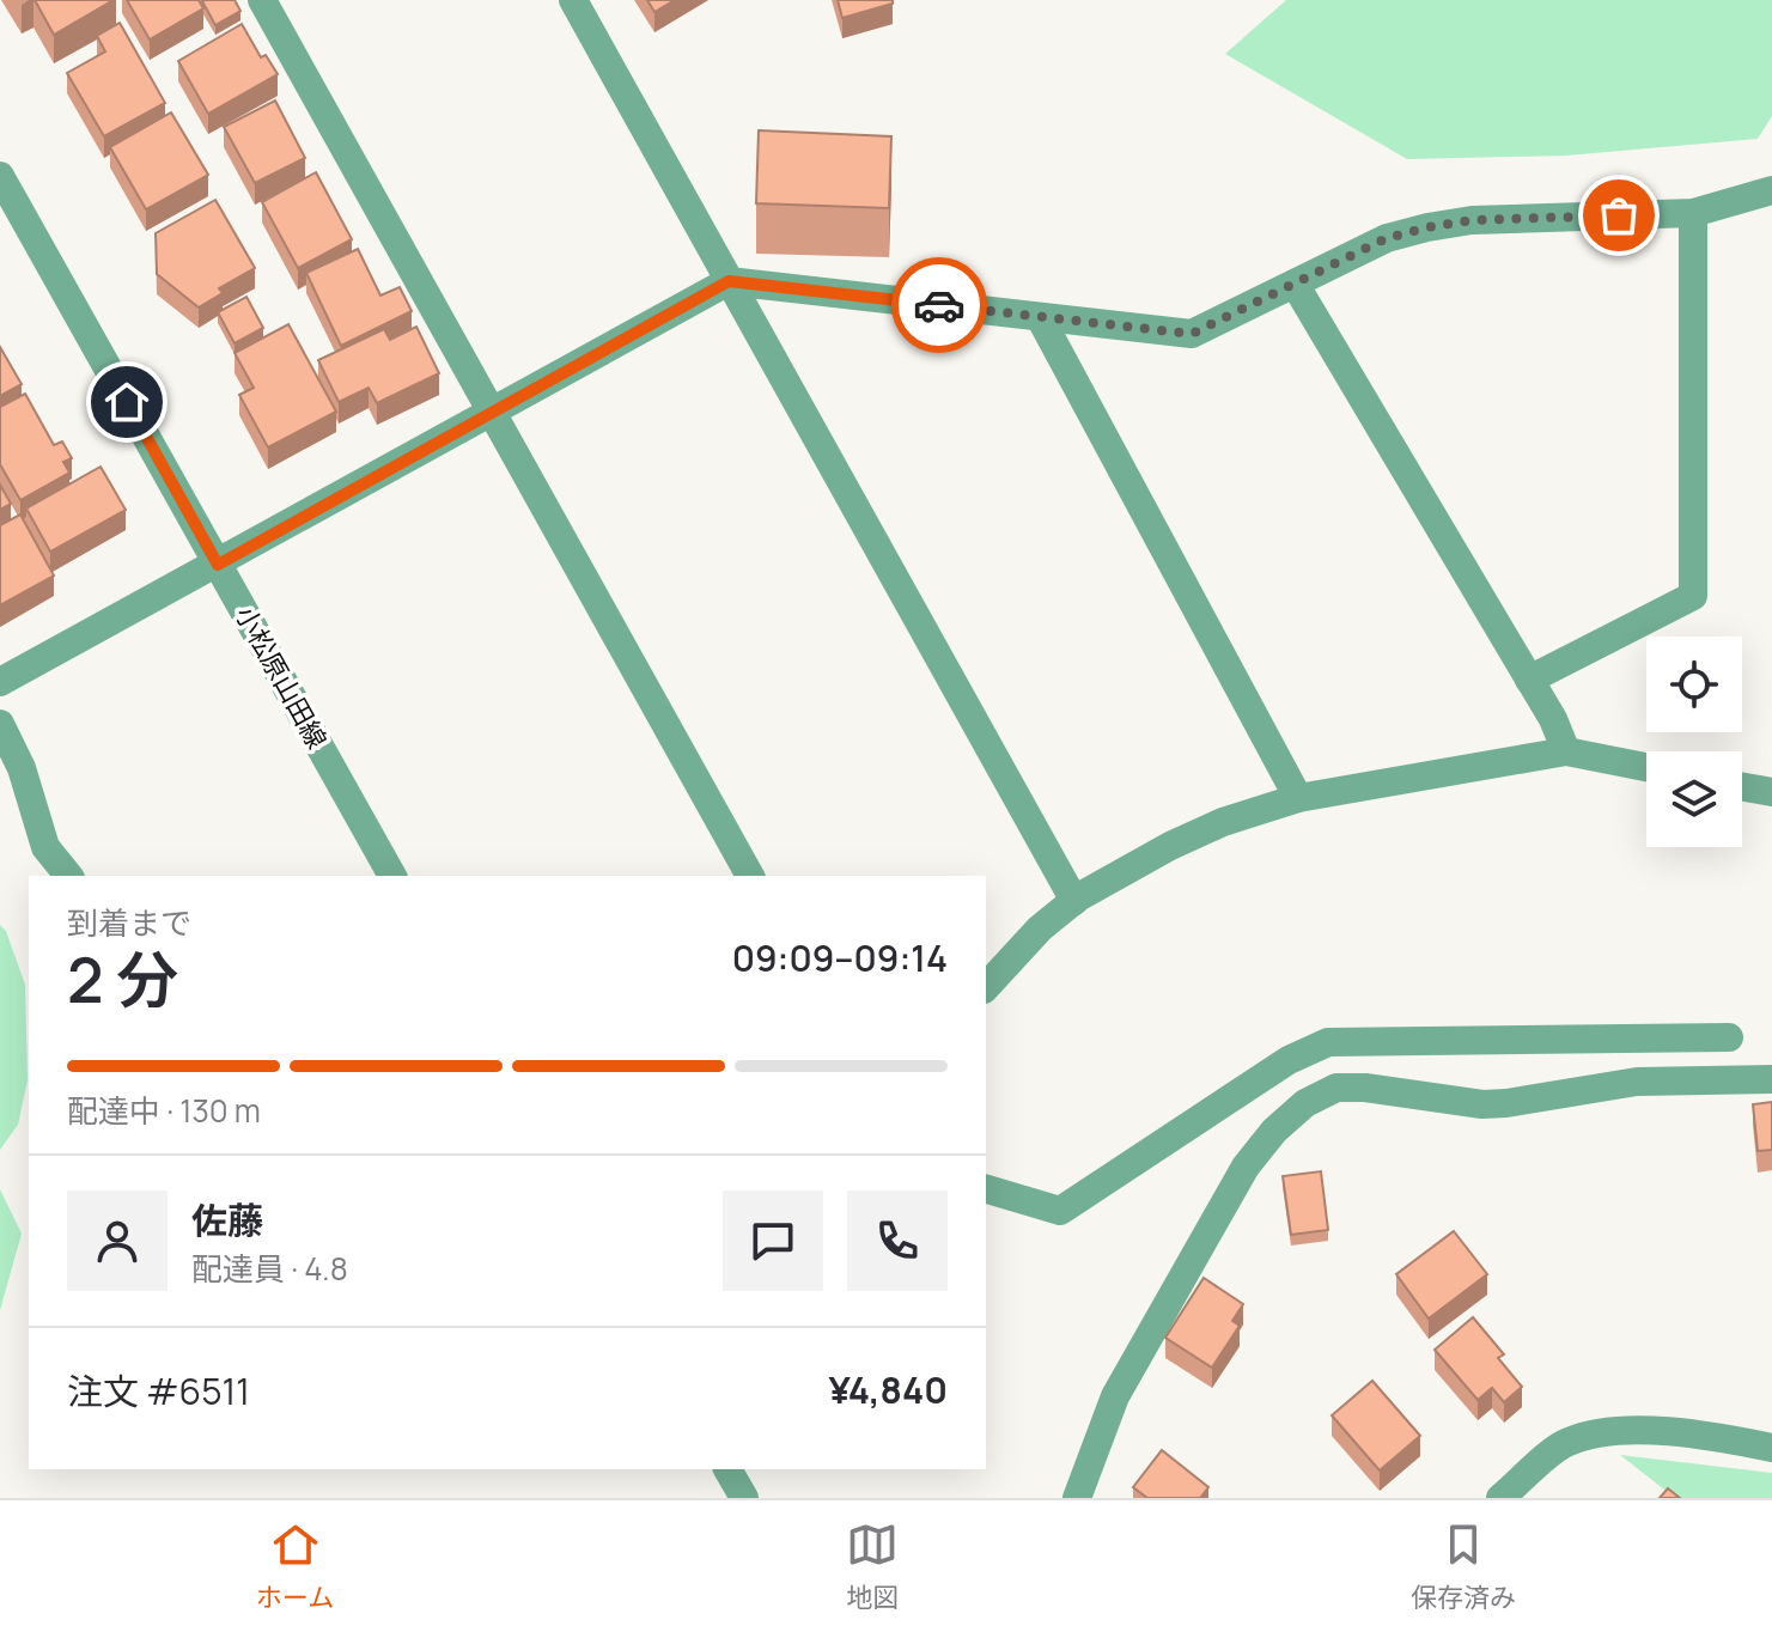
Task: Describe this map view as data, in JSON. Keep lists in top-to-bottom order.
{
  "streets": {
    "street": ["小松原山田線"]
  },
  "page": {
    "heading": ["2 分", "到着まで", "09:09–09:14"],
    "panel": [
      "佐藤",
      "配達員 · 4.8",
      "注文 #6511",
      "¥4,840"
    ],
    "bar": "配達中 · 130 m",
    "tabs": ["ホーム", "地図", "保存済み"]
  }
}
